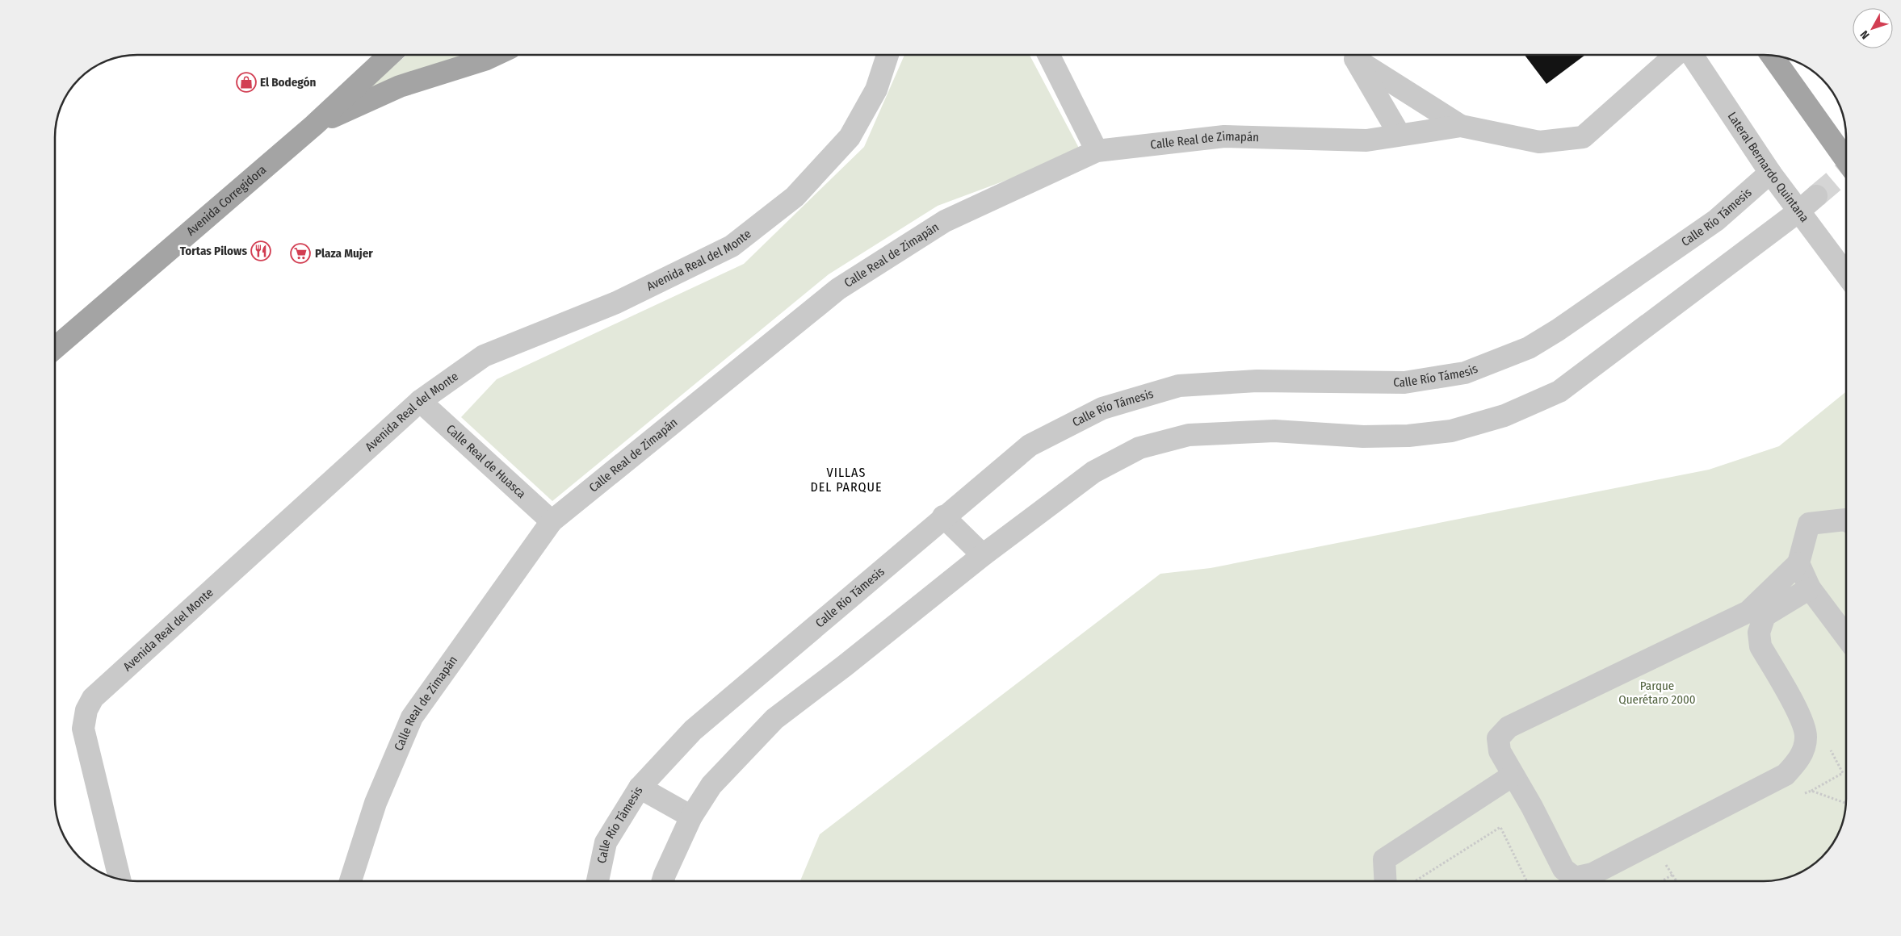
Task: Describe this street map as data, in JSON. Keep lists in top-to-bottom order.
{
  "streets": {
    "main road": ["Avenida Corregidora"],
    "street": [
      "Calle Real de Zimapán",
      "Lateral Bernardo Quintana",
      "Calle Río Támesis",
      "Avenida Real del Monte",
      "Calle Real de Huasca"
    ]
  },
  "crossings": [
    ["Calle Real de Zimapán", "Calle Real de Huasca"],
    ["Lateral Bernardo Quintana", "Calle Río Támesis"],
    ["Avenida Real del Monte", "Calle Real de Huasca"]
  ],
  "districts": ["VILLAS DEL PARQUE"],
  "parks": ["Parque Querétaro 2000"],
  "places": {
    "shop": ["El Bodegón"],
    "restaurant": ["Tortas Pilows"],
    "supermarket": ["Plaza Mujer"]
  },
  "north": "bottom left"
}
